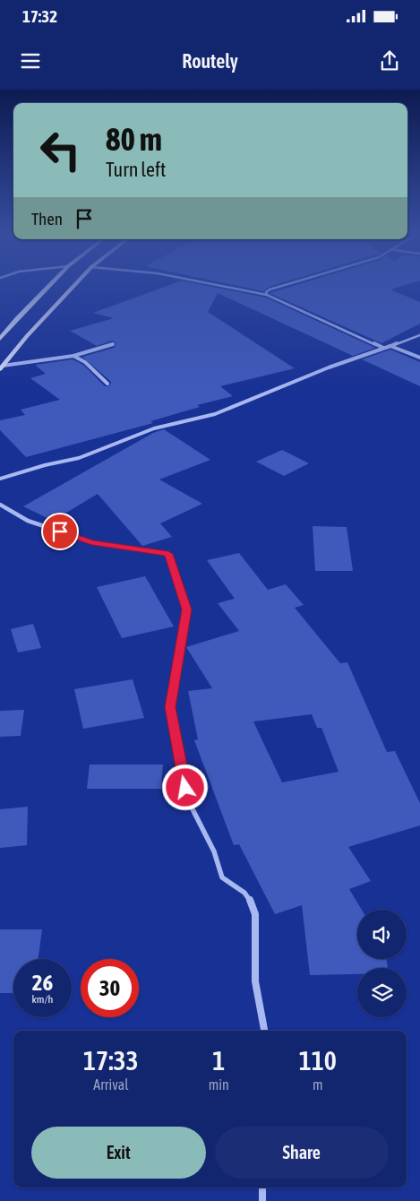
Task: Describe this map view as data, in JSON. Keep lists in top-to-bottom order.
{
  "page": {
    "status": "17:32",
    "header": "Routely",
    "turn": ["80 m", "Turn left"],
    "then": "Then",
    "speed": "26 km/h",
    "limit": "30",
    "eta": [
      "17:33",
      "Arrival",
      "1",
      "min",
      "110",
      "m"
    ],
    "buttons": ["Exit", "Share"]
  }
}
